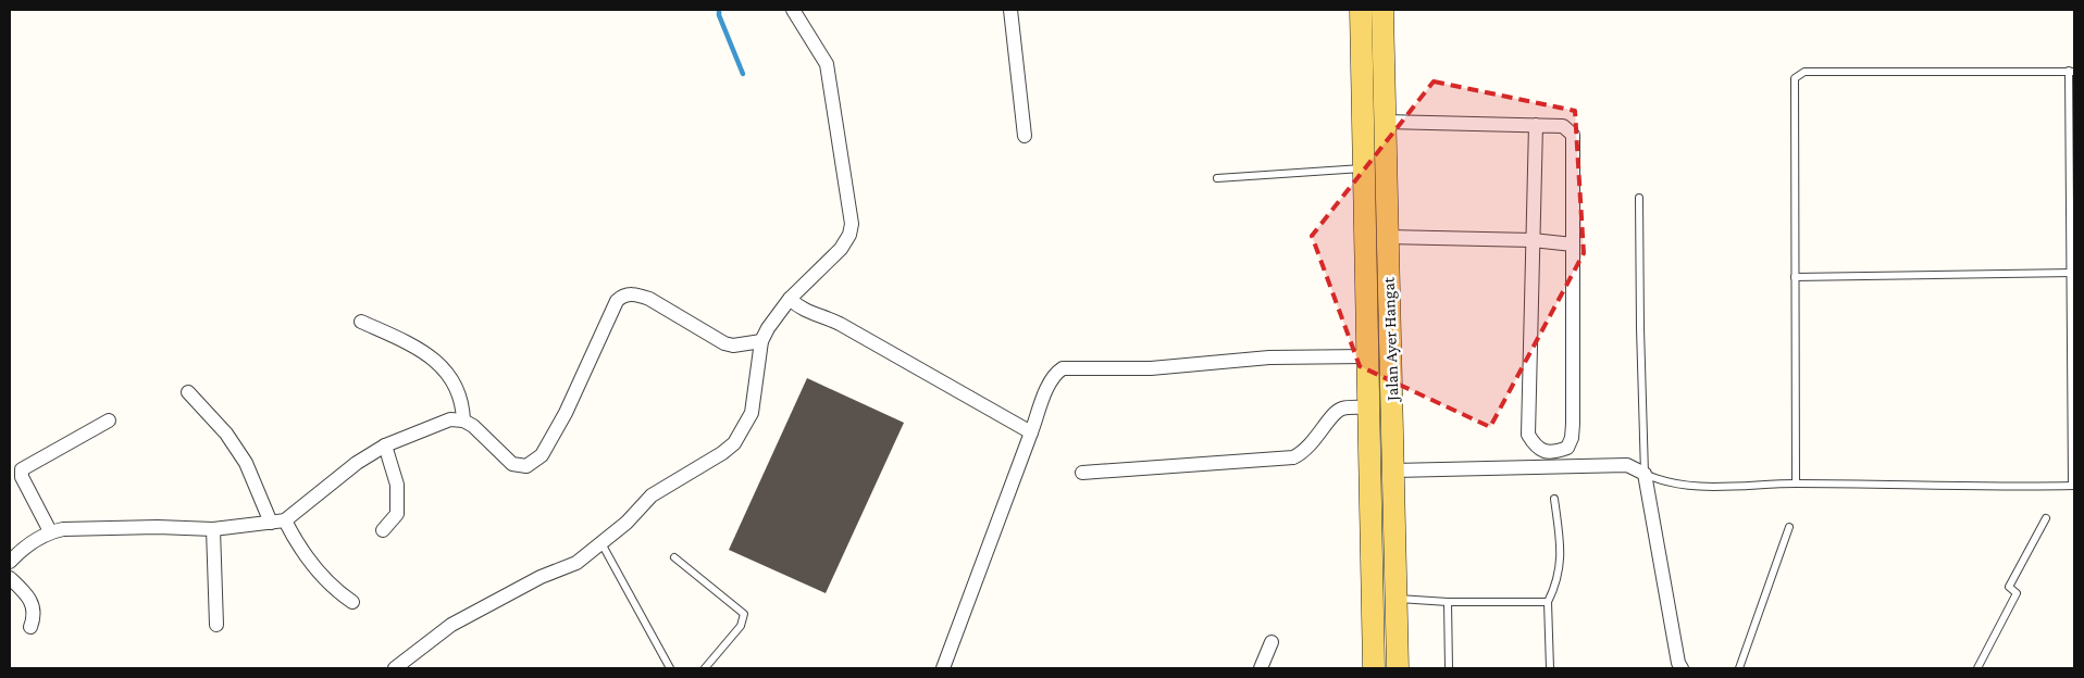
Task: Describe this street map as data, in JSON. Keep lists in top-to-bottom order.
{
  "streets": {
    "main road": ["Jalan Ayer Hangat"]
  }
}
